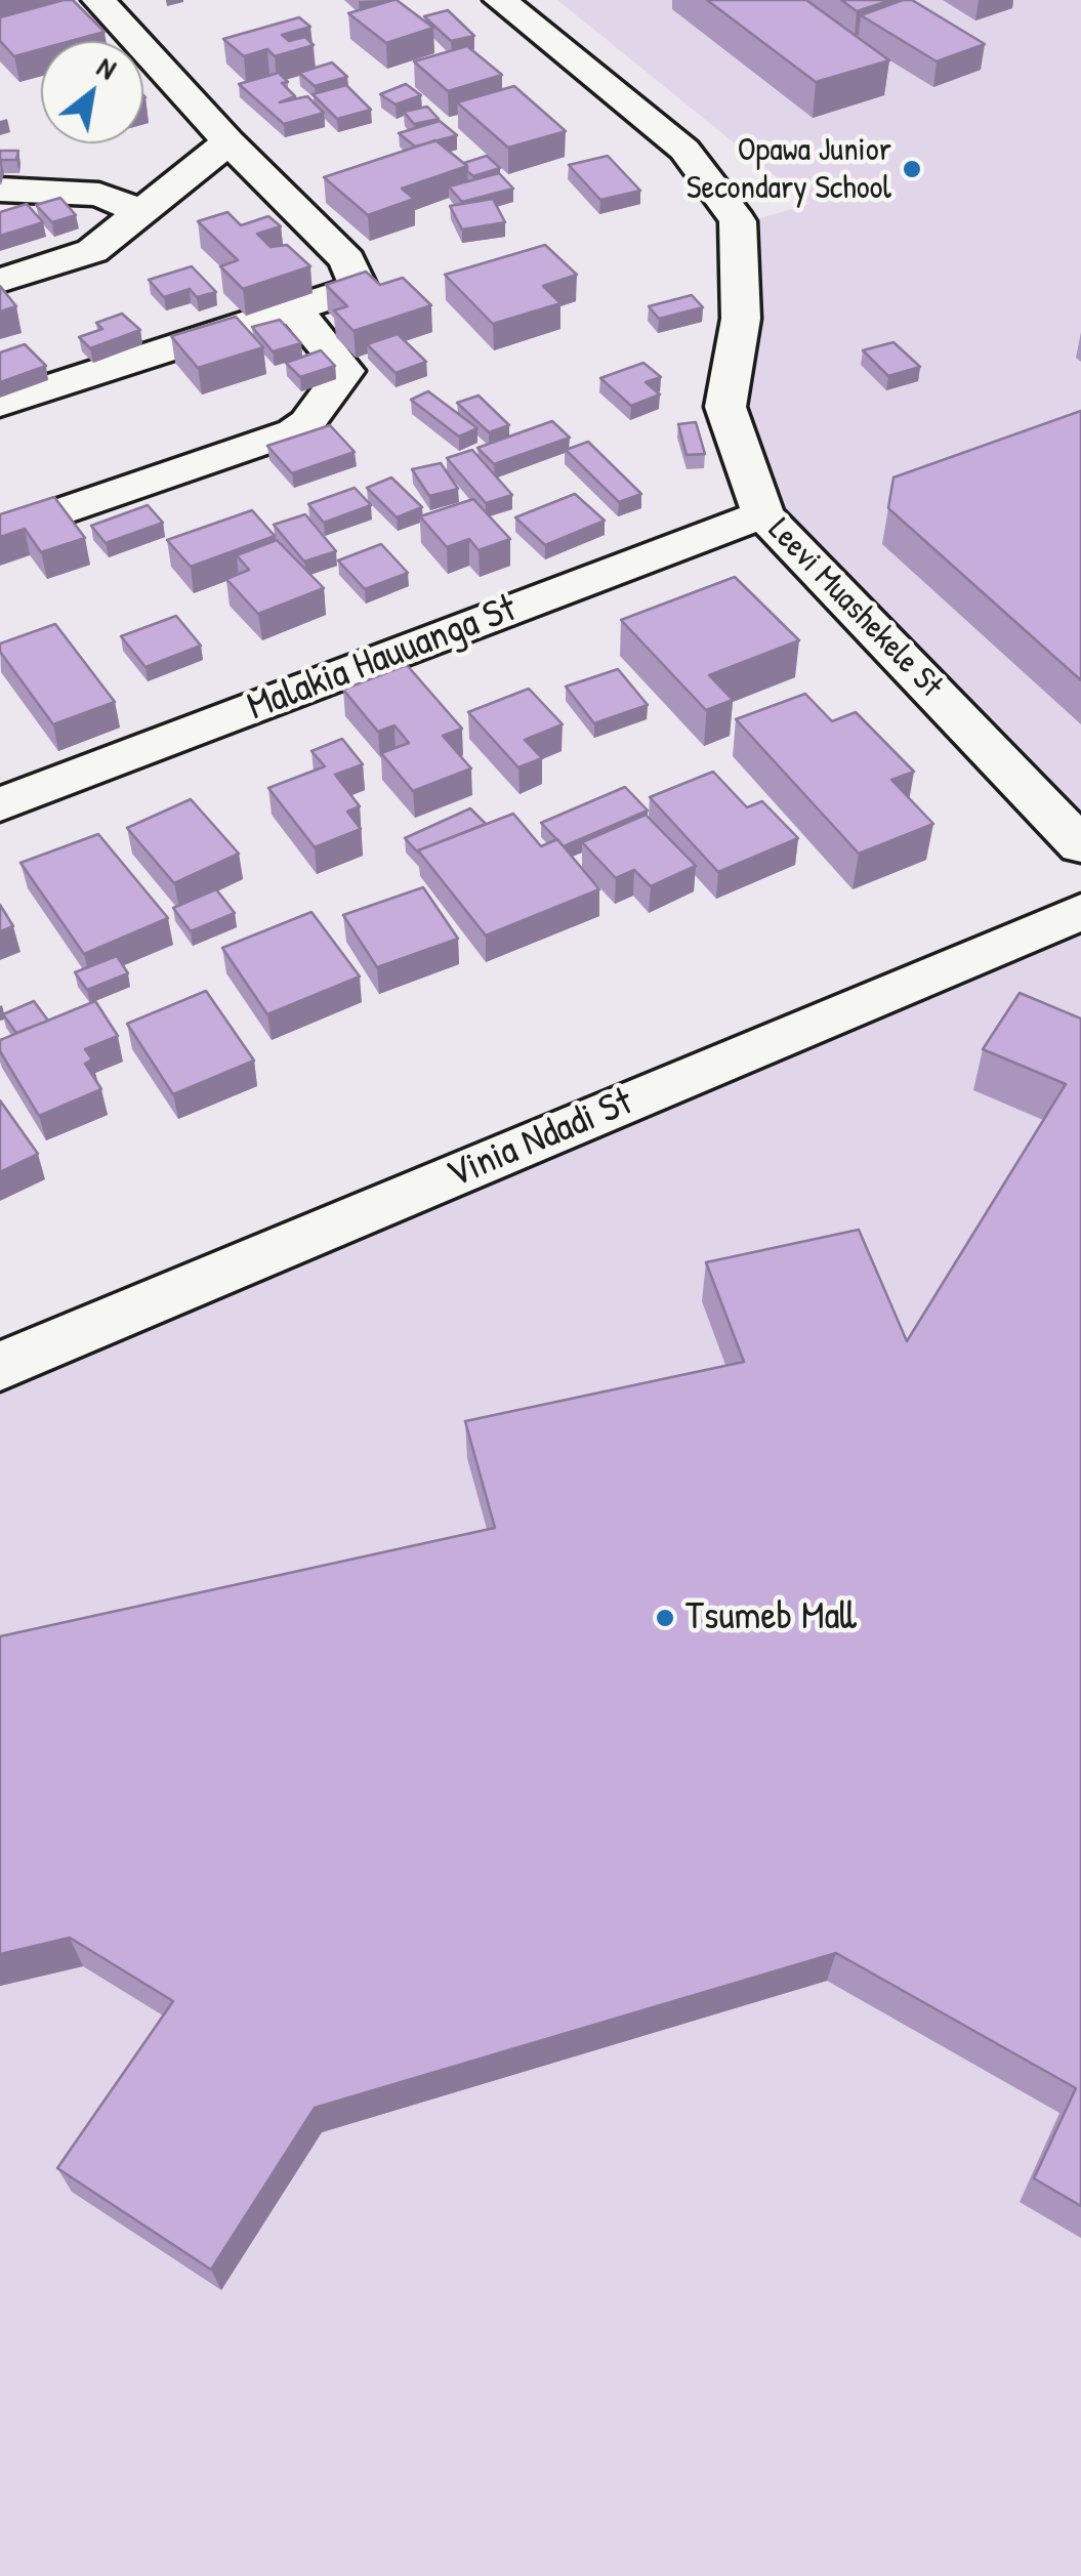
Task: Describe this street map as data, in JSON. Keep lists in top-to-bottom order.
{
  "streets": {
    "street": ["Leevi Muashekele St", "Malakia Hauuanga St", "Vinia Ndadi St"]
  },
  "crossings": [
    ["Leevi Muashekele St", "Malakia Hauuanga St"]
  ],
  "places": ["Opawa Junior Secondary School", "Tsumeb Mall"],
  "north": "top right"
}
